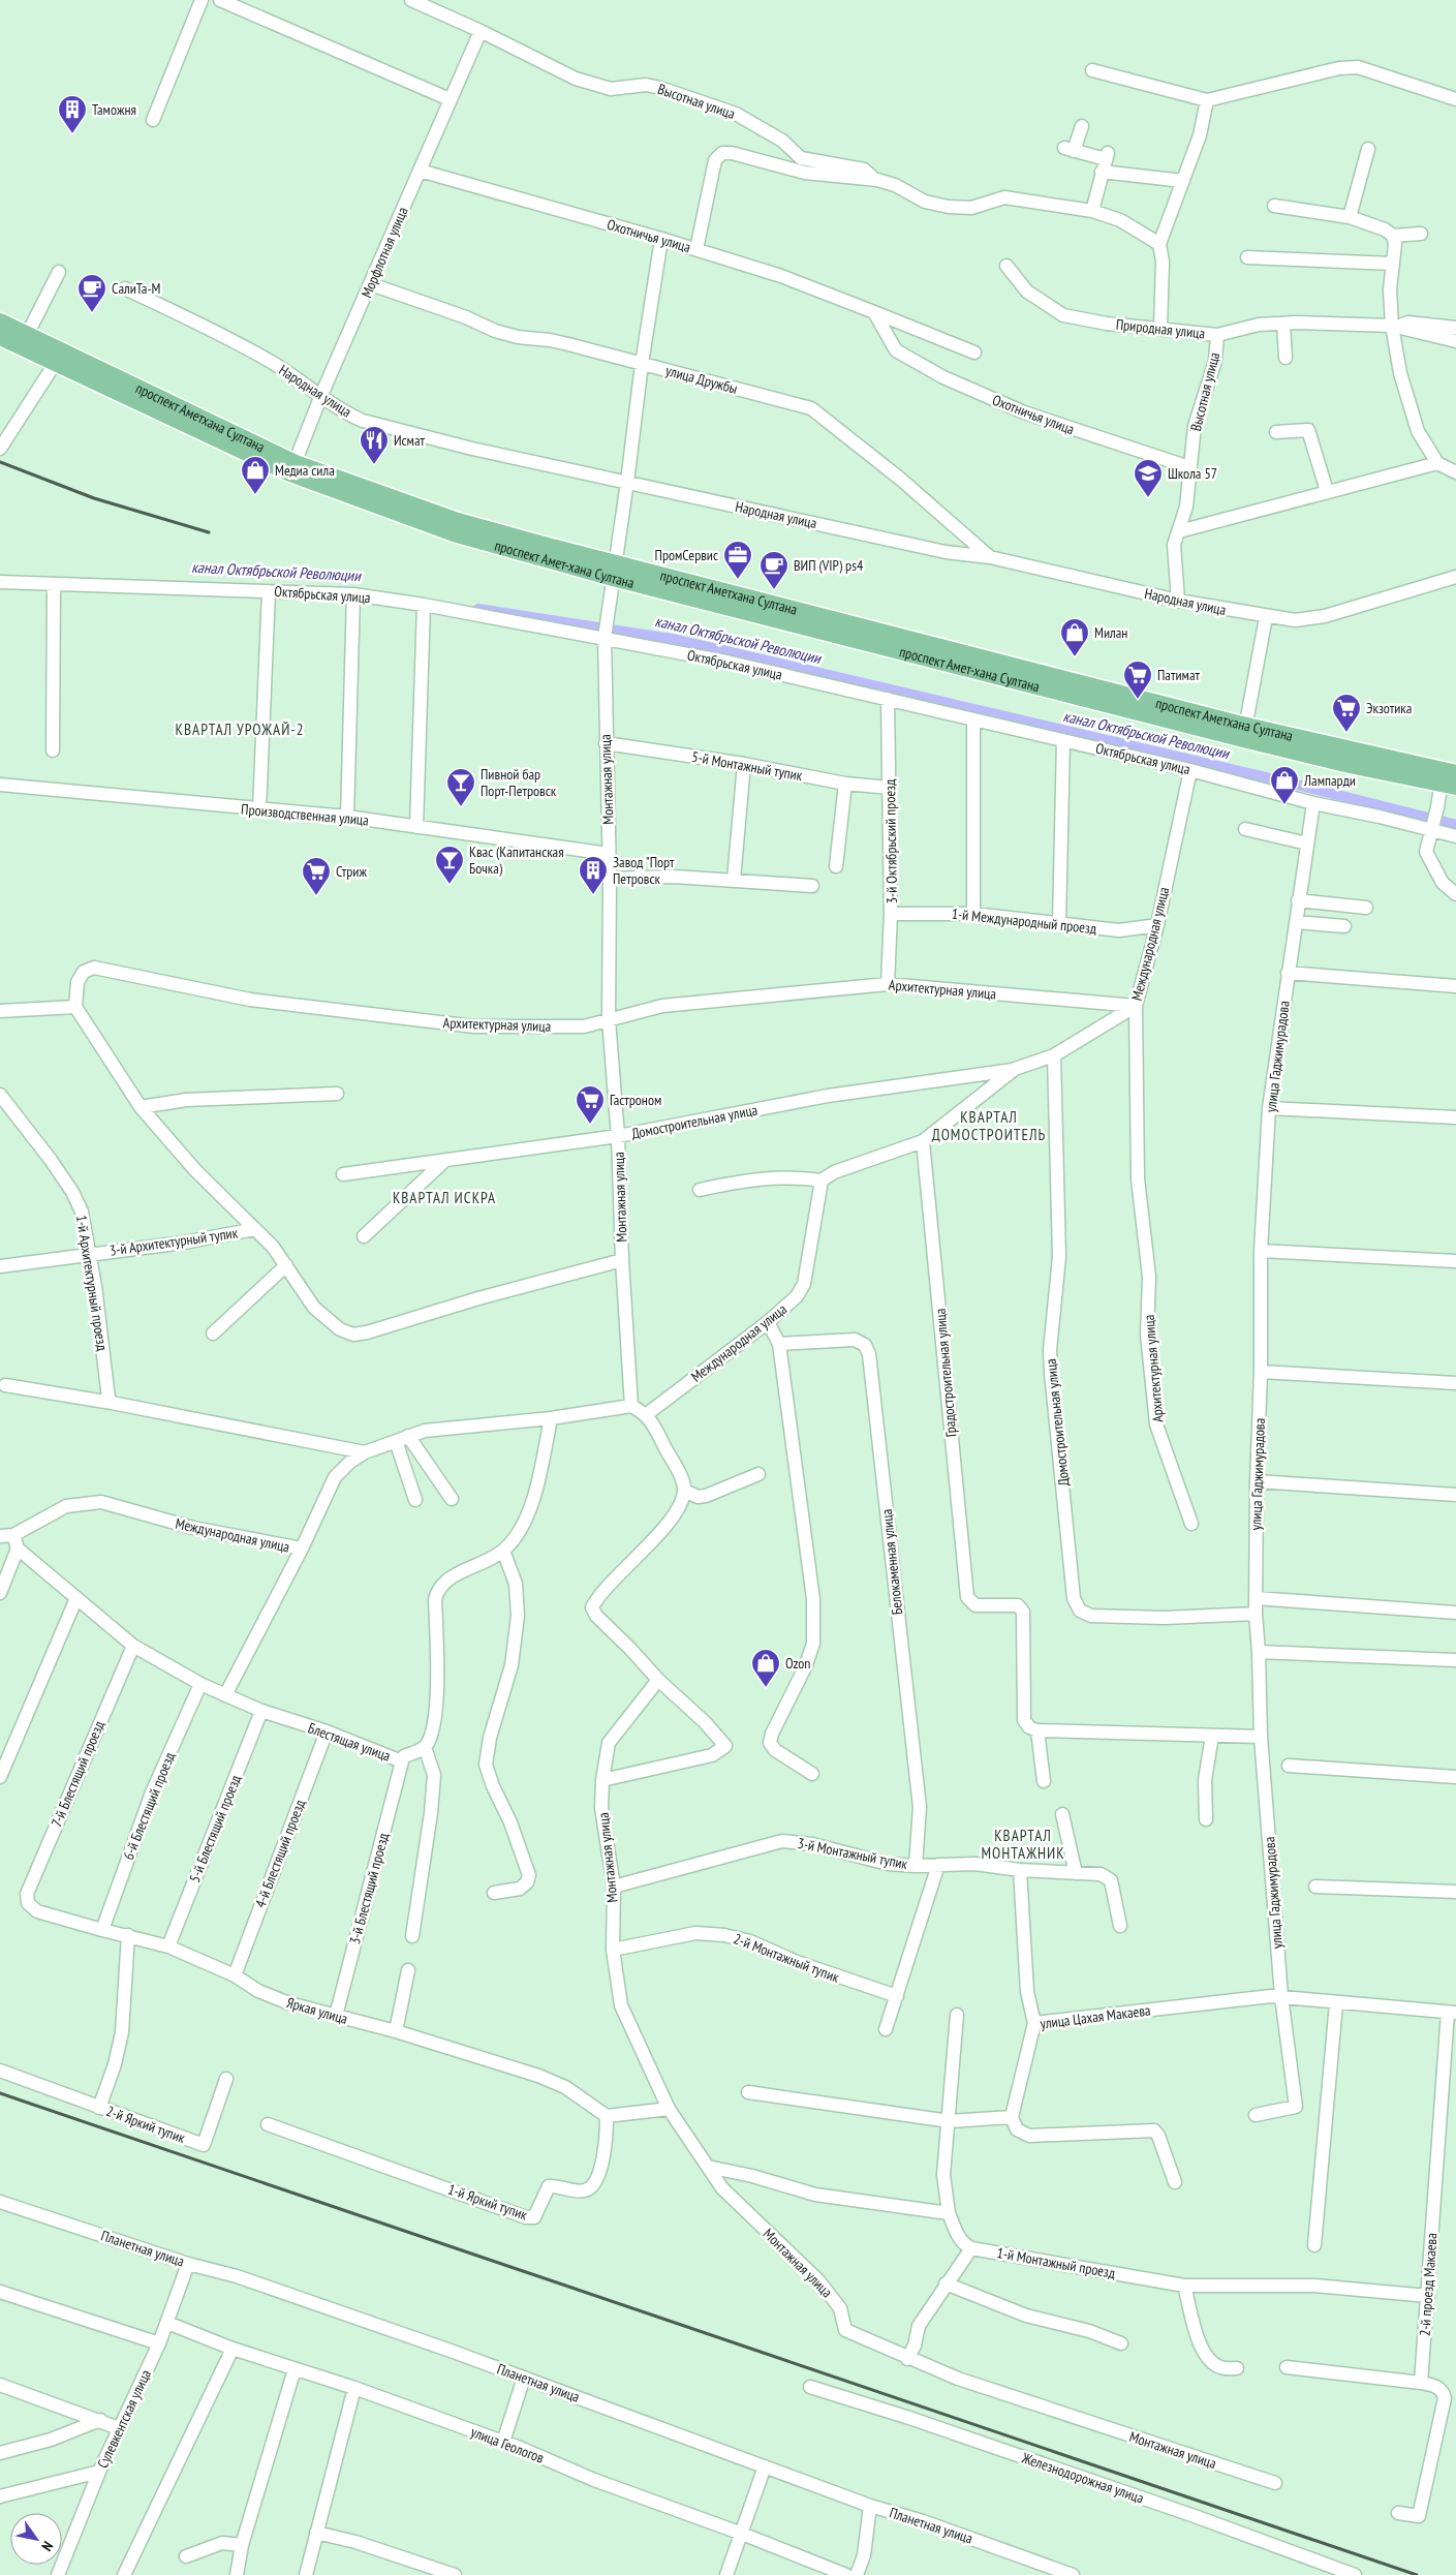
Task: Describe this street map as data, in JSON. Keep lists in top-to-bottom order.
{
  "streets": {
    "main road": ["проспект Амет-хана Султана"],
    "street": [
      "Высотная улица",
      "Охотничья улица",
      "Морфлотная улица",
      "Природная улица",
      "улица Дружбы",
      "Народная улица",
      "Октябрьская улица",
      "5-й Монтажный тупик",
      "Монтажная улица",
      "Производственная улица",
      "3-й Октябрьский проезд",
      "1-й Международный проезд",
      "Международная улица",
      "Архитектурная улица",
      "улица Гаджимурадова",
      "Домостроительная улица",
      "3-й Архитектурный тупик",
      "1-й Архитектурный проезд",
      "Градостроительная улица",
      "Белокаменная улица",
      "Блестящая улица",
      "7-й Блестящий проезд",
      "6-й Блестящий проезд",
      "5-й Блестящий проезд",
      "4-й Блестящий проезд",
      "3-й Монтажный тупик",
      "3-й Блестящий проезд",
      "2-й Монтажный тупик",
      "Яркая улица",
      "улица Цахая Макаева",
      "2-й Яркий тупик",
      "1-й Яркий тупик",
      "Планетная улица",
      "1-й Монтажный проезд",
      "2-й проезд Макаева",
      "Сулевкентская улица",
      "улица Геологов",
      "Железнодорожная улица"
    ]
  },
  "crossings": [
    ["Высотная улица", "Охотничья улица"],
    ["Высотная улица", "Морфлотная улица"],
    ["Высотная улица", "Природная улица"],
    ["Высотная улица", "Народная улица"],
    ["Охотничья улица", "Морфлотная улица"],
    ["Охотничья улица", "Монтажная улица"],
    ["Морфлотная улица", "улица Дружбы"],
    ["Морфлотная улица", "Народная улица"],
    ["Морфлотная улица", "проспект Амет-хана Султана"],
    ["улица Дружбы", "Народная улица"],
    ["улица Дружбы", "Монтажная улица"],
    ["Народная улица", "Монтажная улица"],
    ["проспект Амет-хана Султана", "Монтажная улица"],
    ["Октябрьская улица", "Монтажная улица"],
    ["Октябрьская улица", "3-й Октябрьский проезд"],
    ["Октябрьская улица", "Международная улица"],
    ["Октябрьская улица", "улица Гаджимурадова"],
    ["5-й Монтажный тупик", "Монтажная улица"],
    ["5-й Монтажный тупик", "3-й Октябрьский проезд"],
    ["Монтажная улица", "Производственная улица"],
    ["Монтажная улица", "Международная улица"],
    ["Монтажная улица", "Архитектурная улица"],
    ["Монтажная улица", "Домостроительная улица"],
    ["Монтажная улица", "3-й Монтажный тупик"],
    ["Монтажная улица", "2-й Монтажный тупик"],
    ["3-й Октябрьский проезд", "1-й Международный проезд"],
    ["3-й Октябрьский проезд", "Архитектурная улица"],
    ["1-й Международный проезд", "Международная улица"],
    ["Международная улица", "Архитектурная улица"],
    ["Международная улица", "Домостроительная улица"],
    ["Международная улица", "Градостроительная улица"],
    ["улица Гаджимурадова", "Домостроительная улица"],
    ["улица Гаджимурадова", "улица Цахая Макаева"],
    ["3-й Архитектурный тупик", "1-й Архитектурный проезд"],
    ["Белокаменная улица", "3-й Монтажный тупик"],
    ["Блестящая улица", "7-й Блестящий проезд"],
    ["Блестящая улица", "6-й Блестящий проезд"],
    ["Блестящая улица", "5-й Блестящий проезд"],
    ["Блестящая улица", "4-й Блестящий проезд"],
    ["Блестящая улица", "3-й Блестящий проезд"],
    ["7-й Блестящий проезд", "Яркая улица"],
    ["6-й Блестящий проезд", "Яркая улица"],
    ["5-й Блестящий проезд", "Яркая улица"],
    ["4-й Блестящий проезд", "Яркая улица"],
    ["3-й Блестящий проезд", "Яркая улица"],
    ["Яркая улица", "2-й Яркий тупик"],
    ["Яркая улица", "1-й Яркий тупик"],
    ["улица Цахая Макаева", "2-й проезд Макаева"],
    ["Планетная улица", "Сулевкентская улица"],
    ["1-й Монтажный проезд", "2-й проезд Макаева"],
    ["Сулевкентская улица", "улица Геологов"]
  ],
  "districts": [
    "КВАРТАЛ УРОЖАЙ-2",
    "КВАРТАЛ ДОМОСТРОИТЕЛЬ",
    "КВАРТАЛ ИСКРА",
    "КВАРТАЛ МОНТАЖНИК"
  ],
  "water": ["канал Октябрьской Революции"],
  "places": {
    "building": ["Таможня", "Завод \"Порт Петровск"],
    "cafe": ["СалиТа-М", "ВИП (VIP) ps4"],
    "restaurant": ["Исмат"],
    "shop": [
      "Медиа сила",
      "Милан",
      "Лампарди",
      "Ozon"
    ],
    "school or university": ["Школа 57"],
    "office": ["ПромСервис"],
    "supermarket": [
      "Патимат",
      "Экзотика",
      "Стриж",
      "Гастроном"
    ],
    "bar": ["Пивной бар Порт-Петровск", "Квас (Капитанская Бочка)"]
  },
  "north": "bottom right"
}
